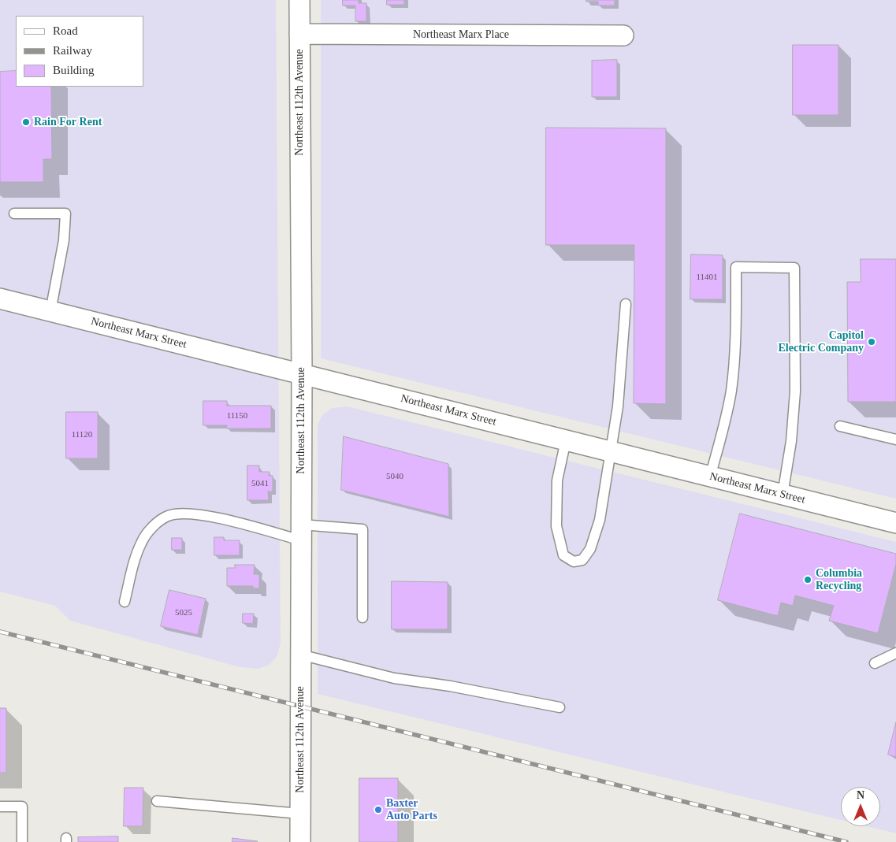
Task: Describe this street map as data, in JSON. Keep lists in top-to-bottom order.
{
  "streets": {
    "street": ["Northeast Marx Place", "Northeast 112th Avenue", "Northeast Marx Street"]
  },
  "crossings": [
    ["Northeast Marx Place", "Northeast 112th Avenue"],
    ["Northeast 112th Avenue", "Northeast Marx Street"]
  ],
  "places": [
    "Rain For Rent",
    "Capitol Electric Company",
    "Columbia Recycling",
    "Baxter Auto Parts"
  ],
  "house_numbers": [
    "11401",
    "11150",
    "11120",
    "5040",
    "5041",
    "5025"
  ],
  "legend": ["Road", "Railway", "Building"],
  "north": "top"
}
